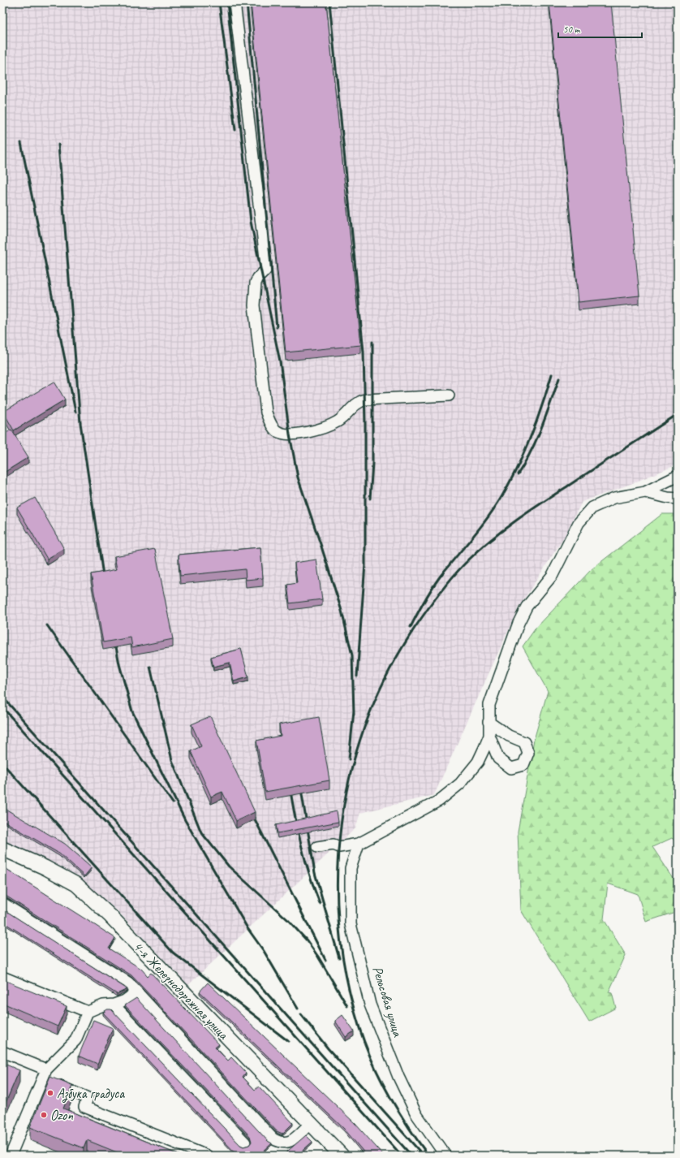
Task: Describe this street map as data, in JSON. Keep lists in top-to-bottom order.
{
  "streets": {
    "main road": ["4-я Железнодорожная улица"],
    "street": ["Рельсовая улица"]
  },
  "places": ["Азбука градуса", "Ozon"],
  "scale_bar": "50 m"
}
